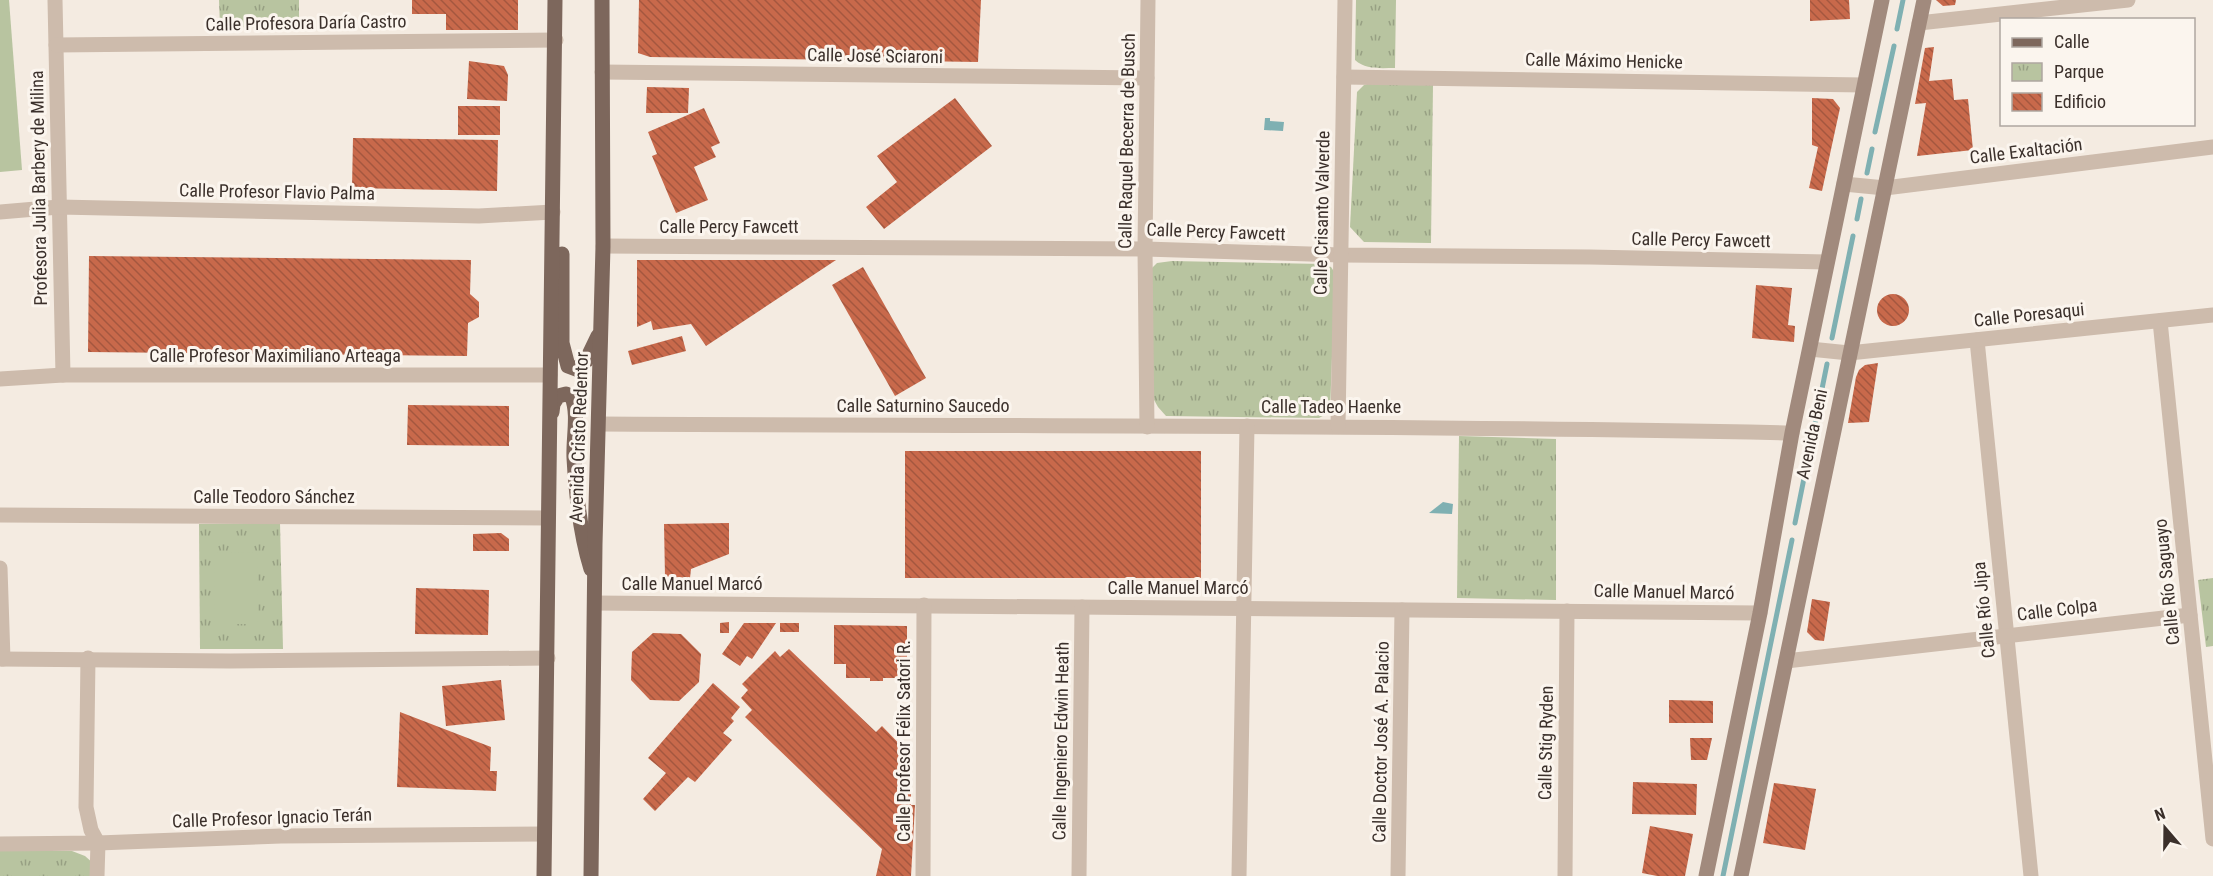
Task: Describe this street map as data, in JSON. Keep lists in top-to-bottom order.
{
  "streets": {
    "main road": ["Avenida Cristo Redentor"],
    "street": [
      "Calle Profesora Daría Castro",
      "Calle José Sciaroni",
      "Calle Máximo Henicke",
      "Calle Raquel Becerra de Busch",
      "Calle Exaltación",
      "Profesora Julia Barbery de Milina",
      "Calle Profesor Flavio Palma",
      "Calle Crisanto Valverde",
      "Calle Percy Fawcett",
      "Calle Poresaqui",
      "Calle Profesor Maximiliano Arteaga",
      "Calle Saturnino Saucedo",
      "Calle Tadeo Haenke",
      "Avenida Beni",
      "Calle Teodoro Sánchez",
      "Calle Río Saguayo",
      "Calle Manuel Marcó",
      "Calle Río Jipa",
      "Calle Colpa",
      "Calle Profesor Félix Satori R.",
      "Calle Ingeniero Edwin Heath",
      "Calle Doctor José A. Palacio",
      "Calle Stig Ryden",
      "Calle Profesor Ignacio Terán"
    ]
  },
  "crossings": [
    ["Calle Profesora Daría Castro", "Profesora Julia Barbery de Milina"],
    ["Calle Profesora Daría Castro", "Avenida Cristo Redentor"],
    ["Calle José Sciaroni", "Calle Raquel Becerra de Busch"],
    ["Calle José Sciaroni", "Avenida Cristo Redentor"],
    ["Calle Máximo Henicke", "Calle Crisanto Valverde"],
    ["Calle Máximo Henicke", "Avenida Beni"],
    ["Calle Raquel Becerra de Busch", "Calle Percy Fawcett"],
    ["Calle Raquel Becerra de Busch", "Calle Saturnino Saucedo"],
    ["Calle Exaltación", "Avenida Beni"],
    ["Profesora Julia Barbery de Milina", "Calle Profesor Flavio Palma"],
    ["Profesora Julia Barbery de Milina", "Calle Profesor Maximiliano Arteaga"],
    ["Calle Profesor Flavio Palma", "Avenida Cristo Redentor"],
    ["Calle Crisanto Valverde", "Calle Percy Fawcett"],
    ["Calle Crisanto Valverde", "Calle Tadeo Haenke"],
    ["Calle Percy Fawcett", "Avenida Beni"],
    ["Calle Percy Fawcett", "Avenida Cristo Redentor"],
    ["Calle Poresaqui", "Avenida Beni"],
    ["Calle Poresaqui", "Calle Río Saguayo"],
    ["Calle Poresaqui", "Calle Río Jipa"],
    ["Calle Profesor Maximiliano Arteaga", "Avenida Cristo Redentor"],
    ["Calle Saturnino Saucedo", "Calle Tadeo Haenke"],
    ["Calle Saturnino Saucedo", "Avenida Cristo Redentor"],
    ["Calle Tadeo Haenke", "Avenida Beni"],
    ["Calle Tadeo Haenke", "Calle Manuel Marcó"],
    ["Avenida Beni", "Calle Manuel Marcó"],
    ["Avenida Beni", "Calle Colpa"],
    ["Avenida Cristo Redentor", "Calle Teodoro Sánchez"],
    ["Avenida Cristo Redentor", "Calle Manuel Marcó"],
    ["Avenida Cristo Redentor", "Calle Profesor Ignacio Terán"],
    ["Calle Río Saguayo", "Calle Colpa"],
    ["Calle Manuel Marcó", "Calle Profesor Félix Satori R."],
    ["Calle Manuel Marcó", "Calle Ingeniero Edwin Heath"],
    ["Calle Manuel Marcó", "Calle Doctor José A. Palacio"],
    ["Calle Manuel Marcó", "Calle Stig Ryden"],
    ["Calle Río Jipa", "Calle Colpa"]
  ],
  "legend": ["Calle", "Parque", "Edificio"],
  "north": "top"
}
